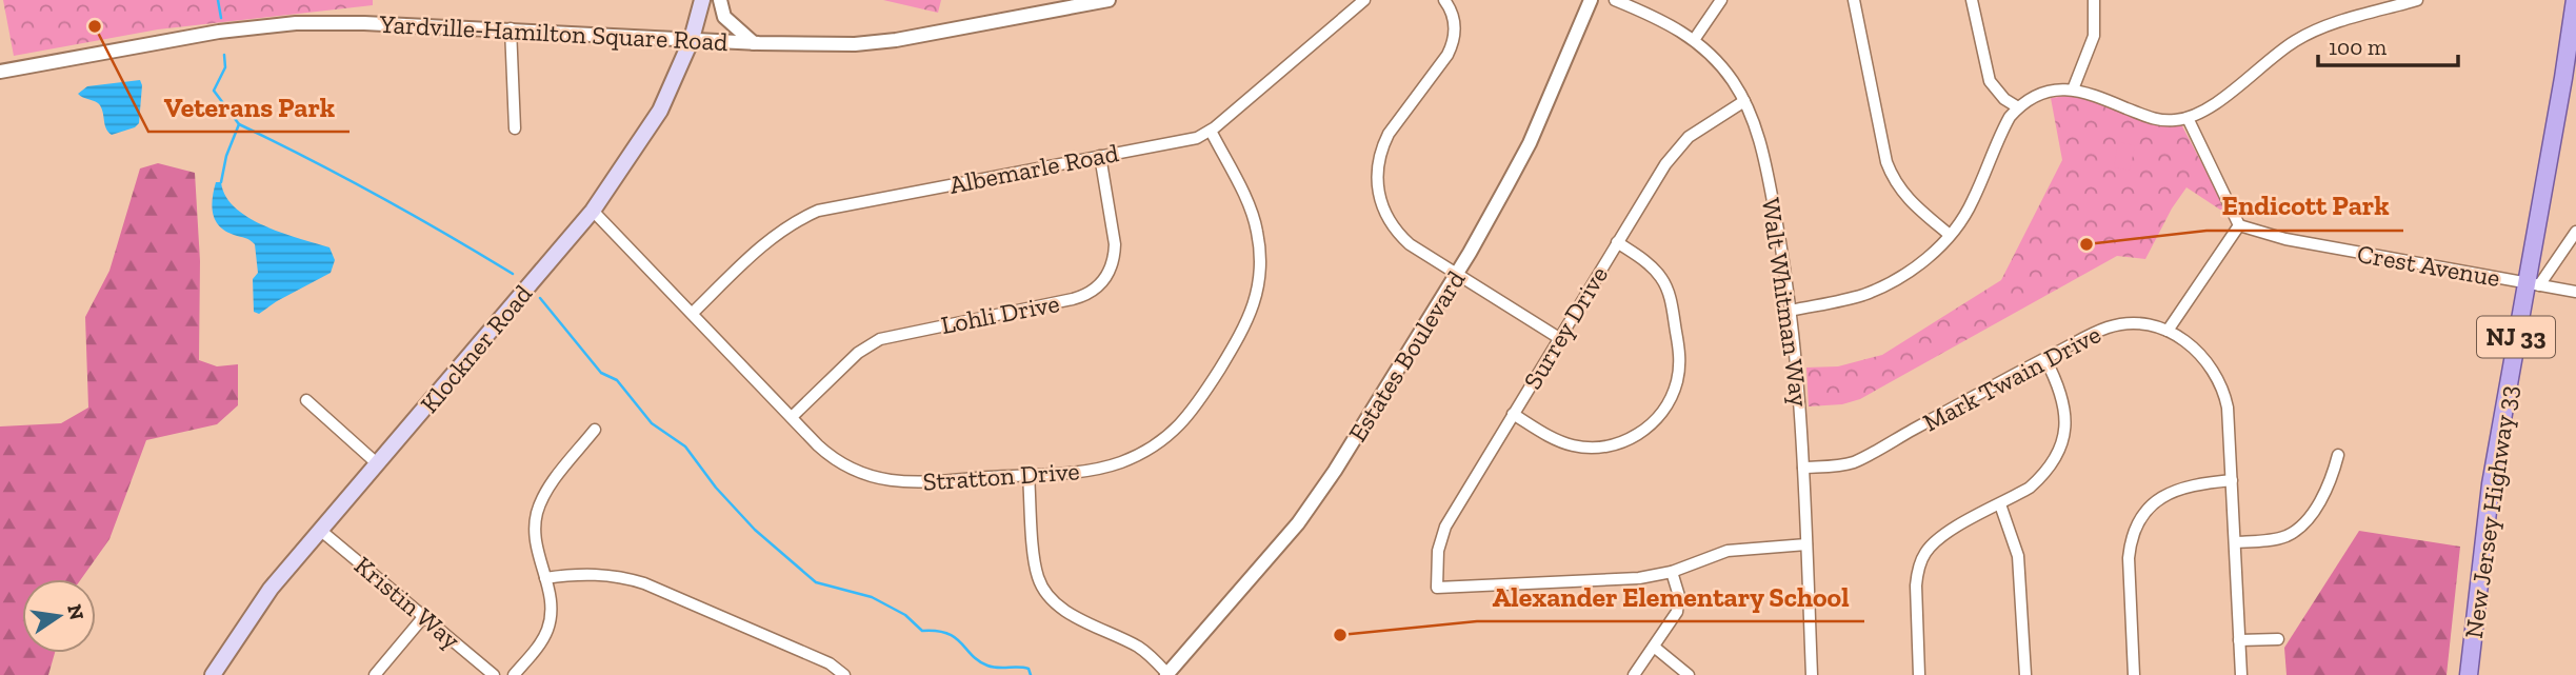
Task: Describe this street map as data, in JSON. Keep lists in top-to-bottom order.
{
  "streets": {
    "main road": ["NJ 33", "Klockner Road", "New Jersey Highway 33"],
    "street": [
      "Yardville-Hamilton Square Road",
      "Albemarle Road",
      "Crest Avenue",
      "Walt Whitman Way",
      "Lohli Drive",
      "Surrey Drive",
      "Estates Boulevard",
      "Mark Twain Drive",
      "Stratton Drive",
      "Kristin Way"
    ]
  },
  "crossings": [
    ["Yardville-Hamilton Square Road", "Klockner Road"],
    ["Albemarle Road", "Lohli Drive"],
    ["Albemarle Road", "Stratton Drive"],
    ["Crest Avenue", "New Jersey Highway 33"],
    ["Walt Whitman Way", "Surrey Drive"],
    ["Walt Whitman Way", "Mark Twain Drive"],
    ["Lohli Drive", "Stratton Drive"],
    ["Klockner Road", "Stratton Drive"],
    ["Klockner Road", "Kristin Way"]
  ],
  "places": ["Veterans Park", "Endicott Park", "Alexander Elementary School"],
  "scale_bar": "100 m",
  "north": "right"
}
